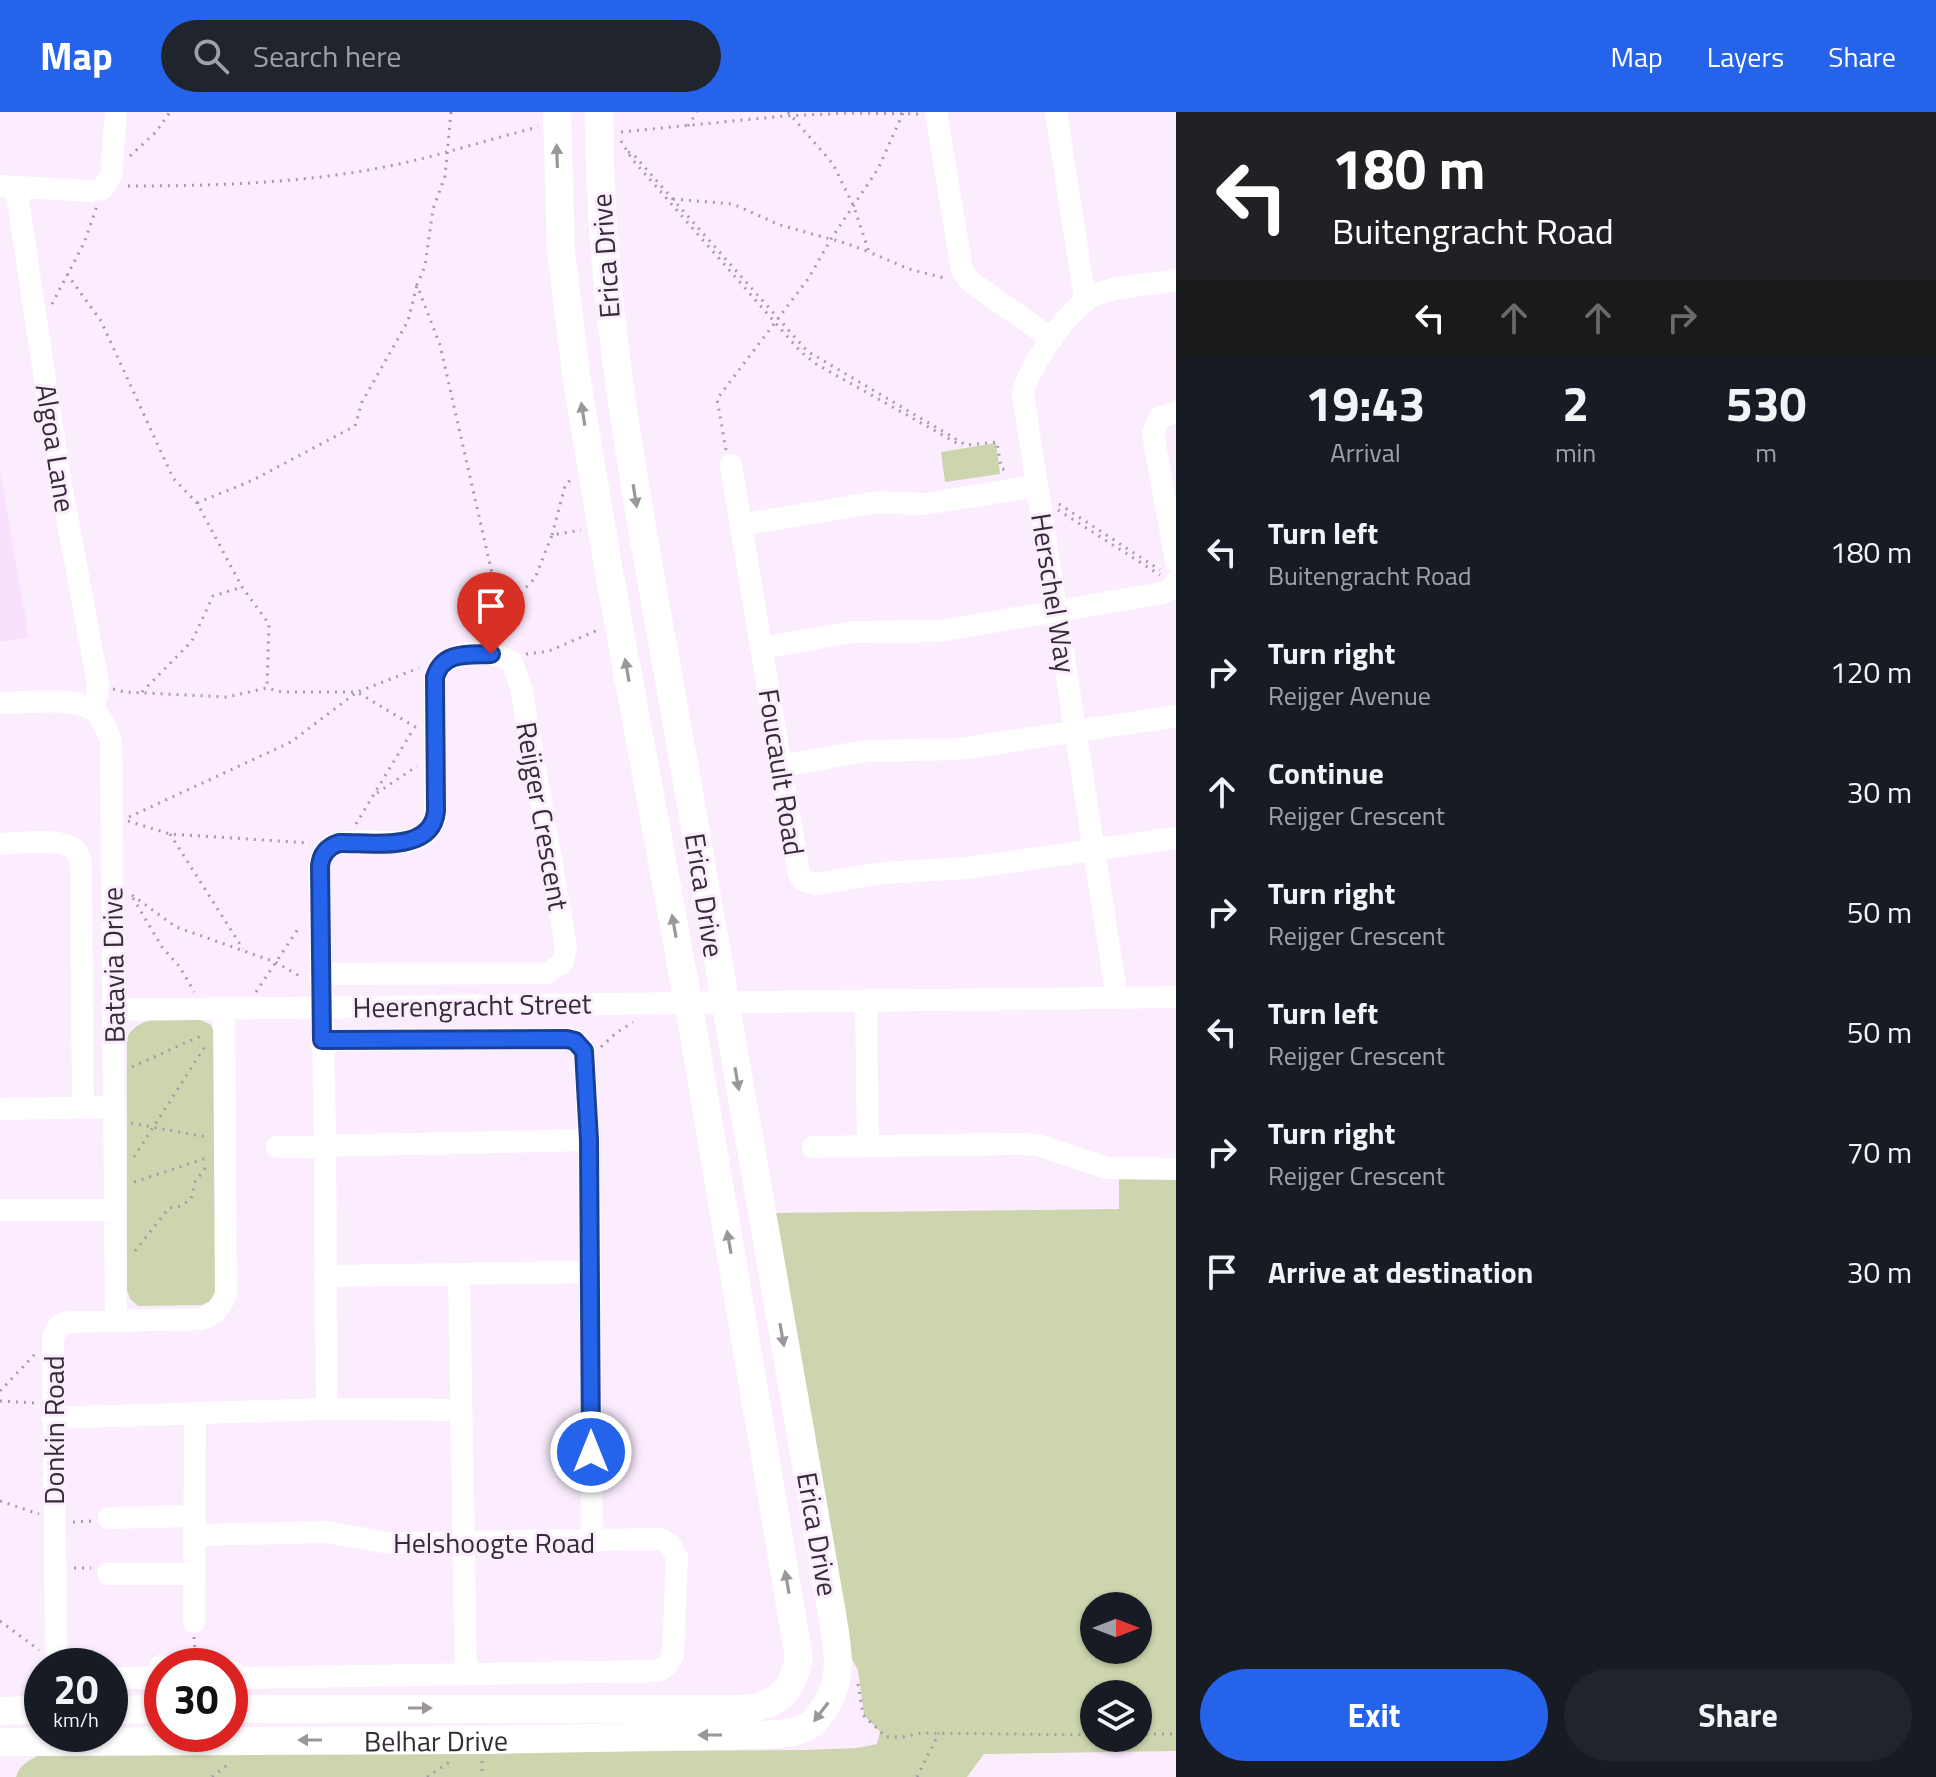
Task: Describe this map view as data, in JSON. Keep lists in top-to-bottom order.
{
  "streets": {
    "main road": ["Erica Drive", "Belhar Drive"],
    "street": [
      "Algoa Lane",
      "Herschel Way",
      "Foucault Road",
      "Reijger Crescent",
      "Batavia Drive",
      "Heerengracht Street",
      "Donkin Road",
      "Helshoogte Road"
    ]
  },
  "crossings": [
    ["Erica Drive", "Heerengracht Street"],
    ["Erica Drive", "Belhar Drive"],
    ["Algoa Lane", "Batavia Drive"],
    ["Herschel Way", "Foucault Road"],
    ["Herschel Way", "Heerengracht Street"],
    ["Batavia Drive", "Heerengracht Street"],
    ["Batavia Drive", "Donkin Road"],
    ["Heerengracht Street", "Donkin Road"]
  ],
  "north": "right",
  "page": {
    "header": "Map",
    "search": "Search here",
    "nav": ["Map", "Layers", "Share"],
    "turn": ["180 m", "Buitengracht Road"],
    "eta": [
      "19:43",
      "Arrival",
      "2",
      "min",
      "530",
      "m"
    ],
    "list": [
      {
        "name": "Turn left",
        "note": "Buitengracht Road",
        "value": "180 m"
      },
      {
        "name": "Turn right",
        "note": "Reijger Avenue",
        "value": "120 m"
      },
      {
        "name": "Continue",
        "note": "Reijger Crescent",
        "value": "30 m"
      },
      {
        "name": "Turn right",
        "note": "Reijger Crescent",
        "value": "50 m"
      },
      {
        "name": "Turn left",
        "note": "Reijger Crescent",
        "value": "50 m"
      },
      {
        "name": "Turn right",
        "note": "Reijger Crescent",
        "value": "70 m"
      },
      {
        "name": "Arrive at destination",
        "value": "30 m"
      }
    ],
    "speed": "20 km/h",
    "limit": "30",
    "buttons": ["Exit", "Share"]
  }
}
